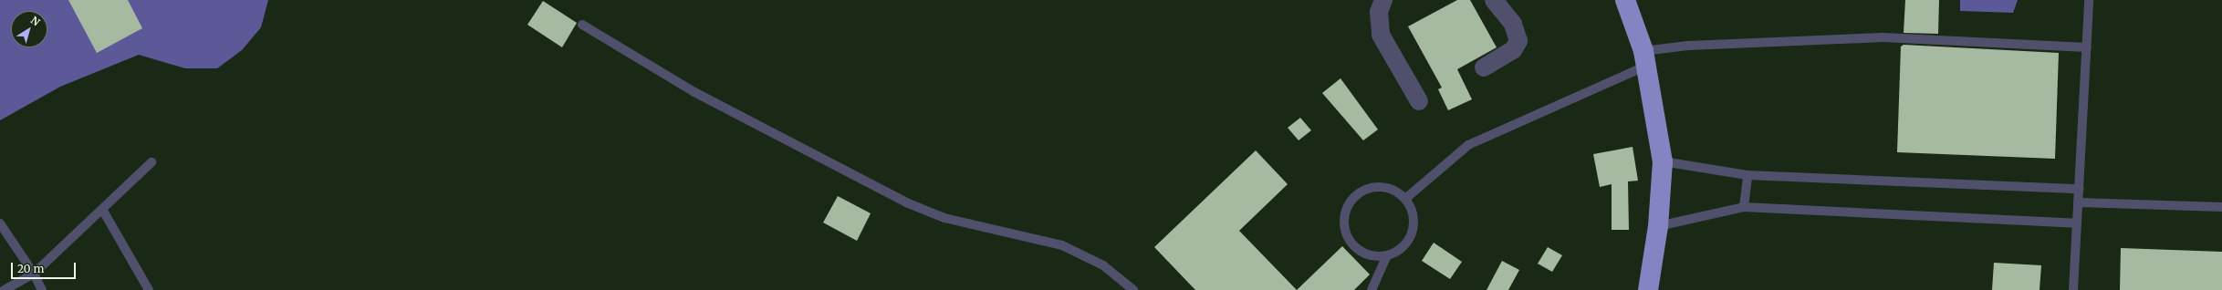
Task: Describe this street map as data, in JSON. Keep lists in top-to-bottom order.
{
  "scale_bar": "20 m",
  "north": "top right"
}
